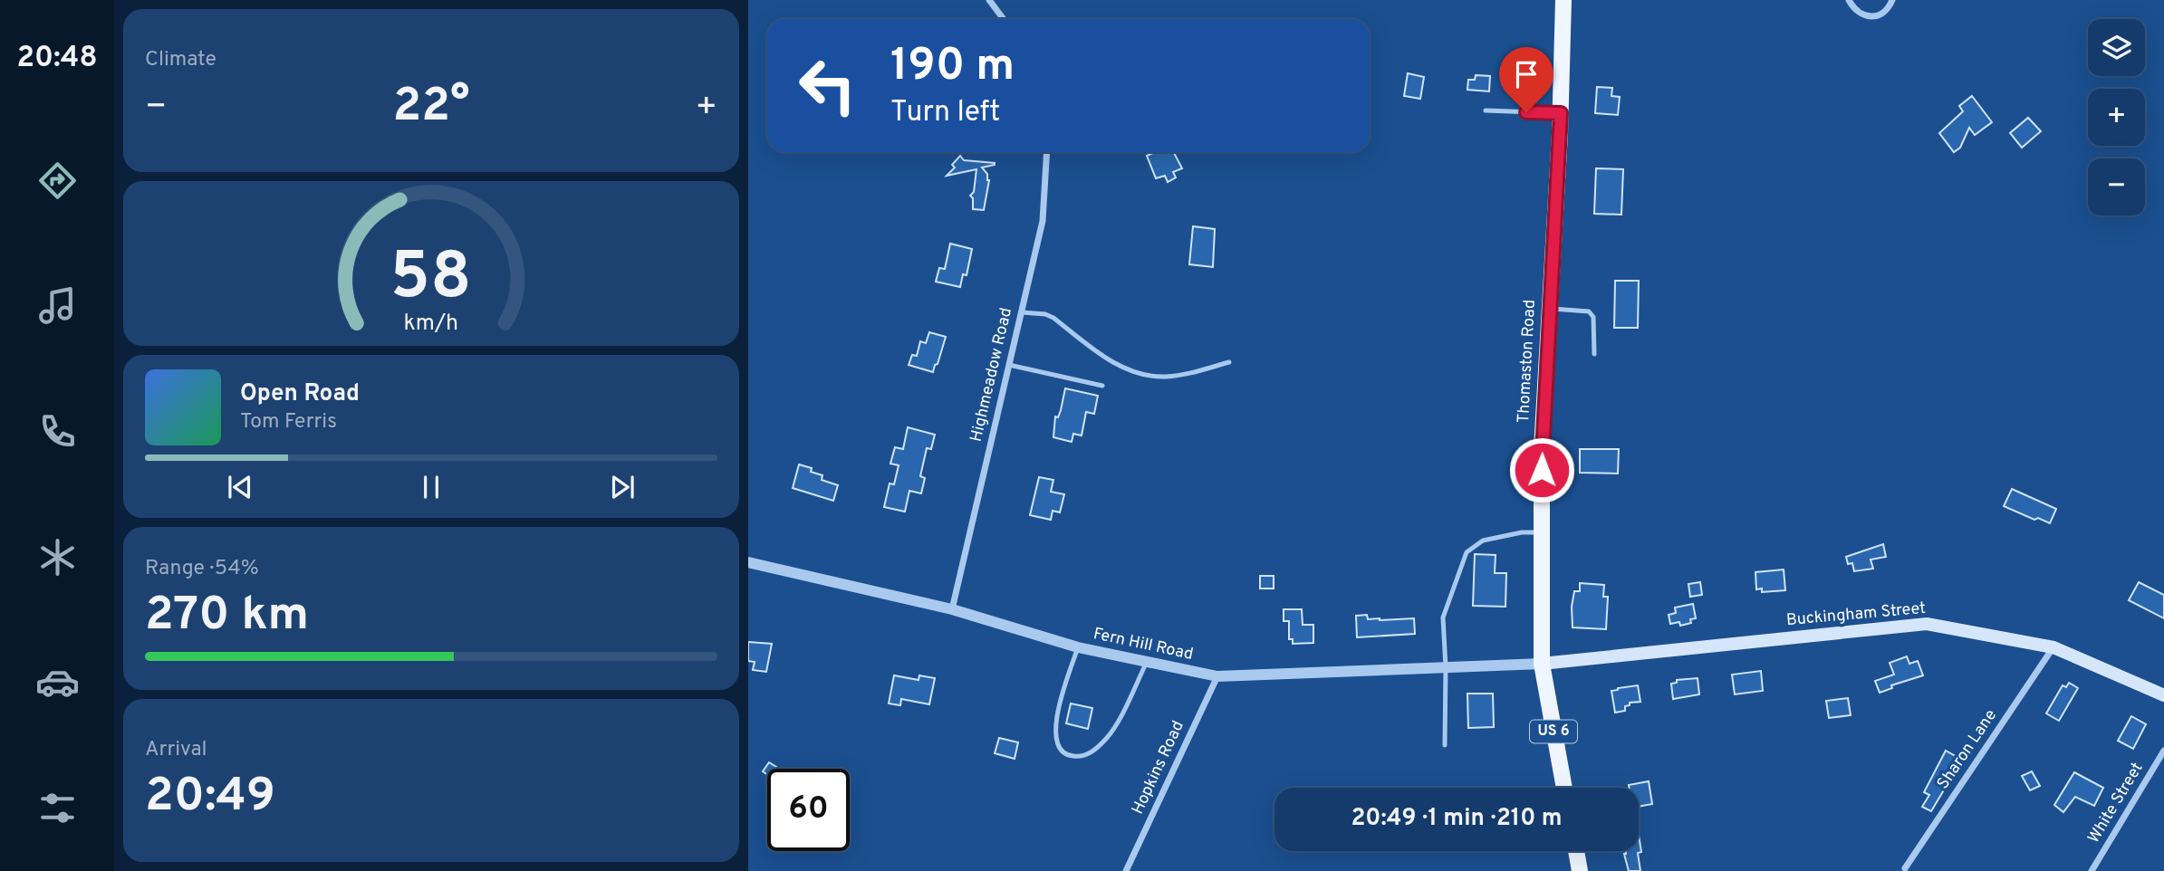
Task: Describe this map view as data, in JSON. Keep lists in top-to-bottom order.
{
  "streets": {
    "main road": ["Thomaston Road", "Buckingham Street", "US 6"],
    "street": [
      "Highmeadow Road",
      "Fern Hill Road",
      "Sharon Lane",
      "Hopkins Road",
      "White Street"
    ]
  },
  "crossings": [
    ["Thomaston Road", "Buckingham Street"],
    ["Thomaston Road", "Fern Hill Road"],
    ["Highmeadow Road", "Fern Hill Road"],
    ["Buckingham Street", "Fern Hill Road"],
    ["Buckingham Street", "Sharon Lane"],
    ["Fern Hill Road", "Hopkins Road"]
  ],
  "page": {
    "tabs": "20:48",
    "tile": [
      "Climate",
      ["Range · 54%", "270 km"],
      ["Arrival", "20:49"]
    ],
    "map_buttons": ["+", "−"],
    "turn": ["190 m", "Turn left"],
    "heat": ["−", "22°", "+"],
    "song": ["Open Road", "Tom Ferris"],
    "limit": "60",
    "trip": "20:49 · 1 min · 210 m",
    "gauge": ["58", "km/h"]
  }
}
